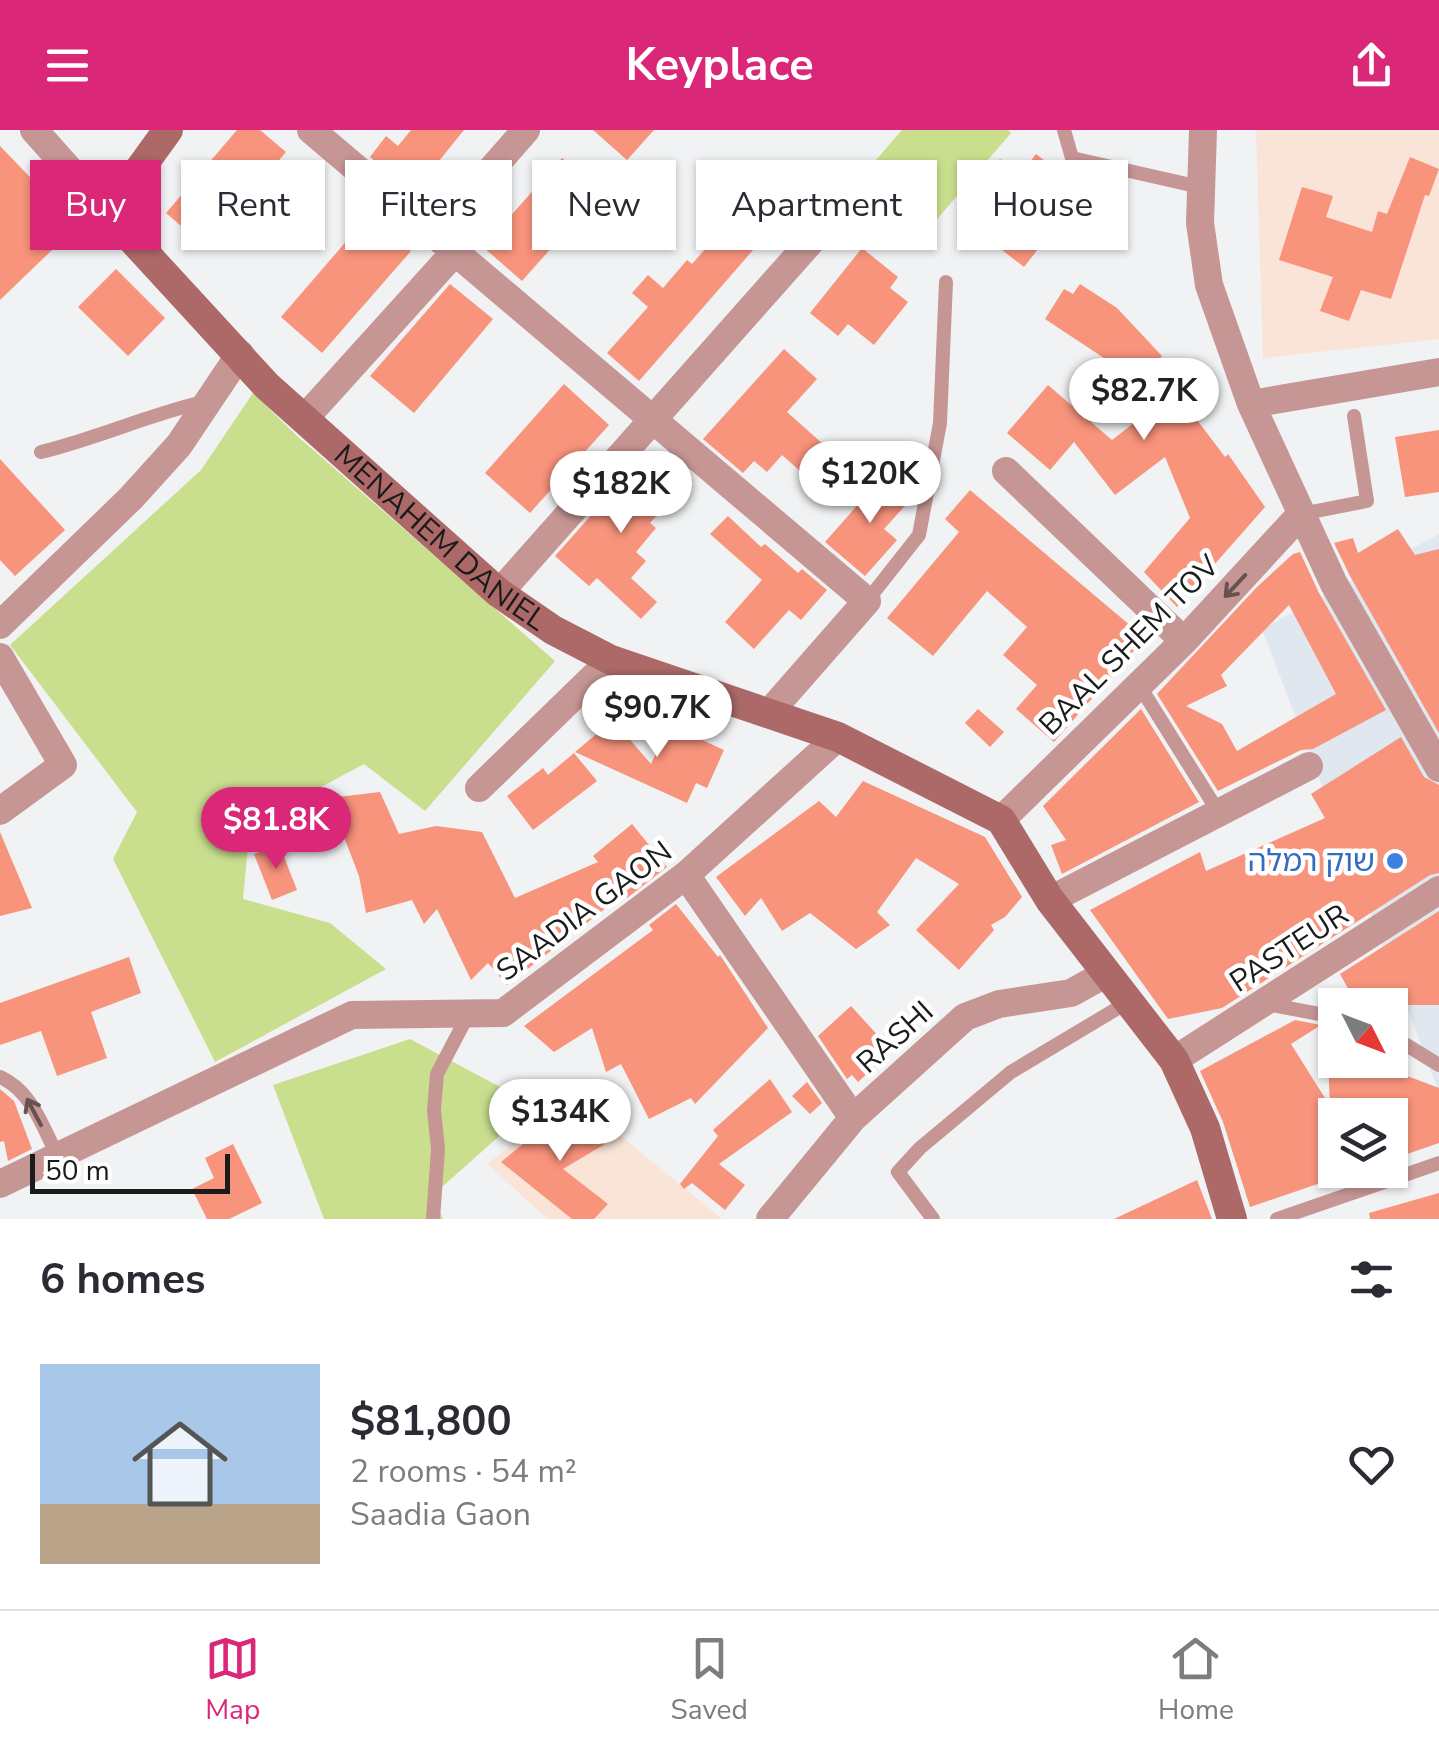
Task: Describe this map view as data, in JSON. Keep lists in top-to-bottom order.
{
  "streets": {
    "street": [
      "MENAHEM DANIEL",
      "BAAL SHEM TOV",
      "SAADIA GAON",
      "PASTEUR",
      "RASHI"
    ]
  },
  "crossings": [
    ["MENAHEM DANIEL", "BAAL SHEM TOV"],
    ["MENAHEM DANIEL", "SAADIA GAON"]
  ],
  "one_way": ["BAAL SHEM TOV"],
  "places": ["שוק רמלה"],
  "scale_bar": "50 m",
  "north": "bottom right",
  "page": {
    "header": "Keyplace",
    "chip": [
      "Buy",
      "Rent",
      "Filters",
      "New",
      "Apartment",
      "House"
    ],
    "price": [
      "$82.7K",
      "$120K",
      "$182K",
      "$90.7K",
      "$81.8K",
      "$134K"
    ],
    "scale": "50 m",
    "heading": "6 homes",
    "list": [
      {
        "name": "$81,800",
        "note": "2 rooms · 54 m² · Saadia Gaon"
      }
    ],
    "tabs": ["Map", "Saved", "Home"]
  }
}
